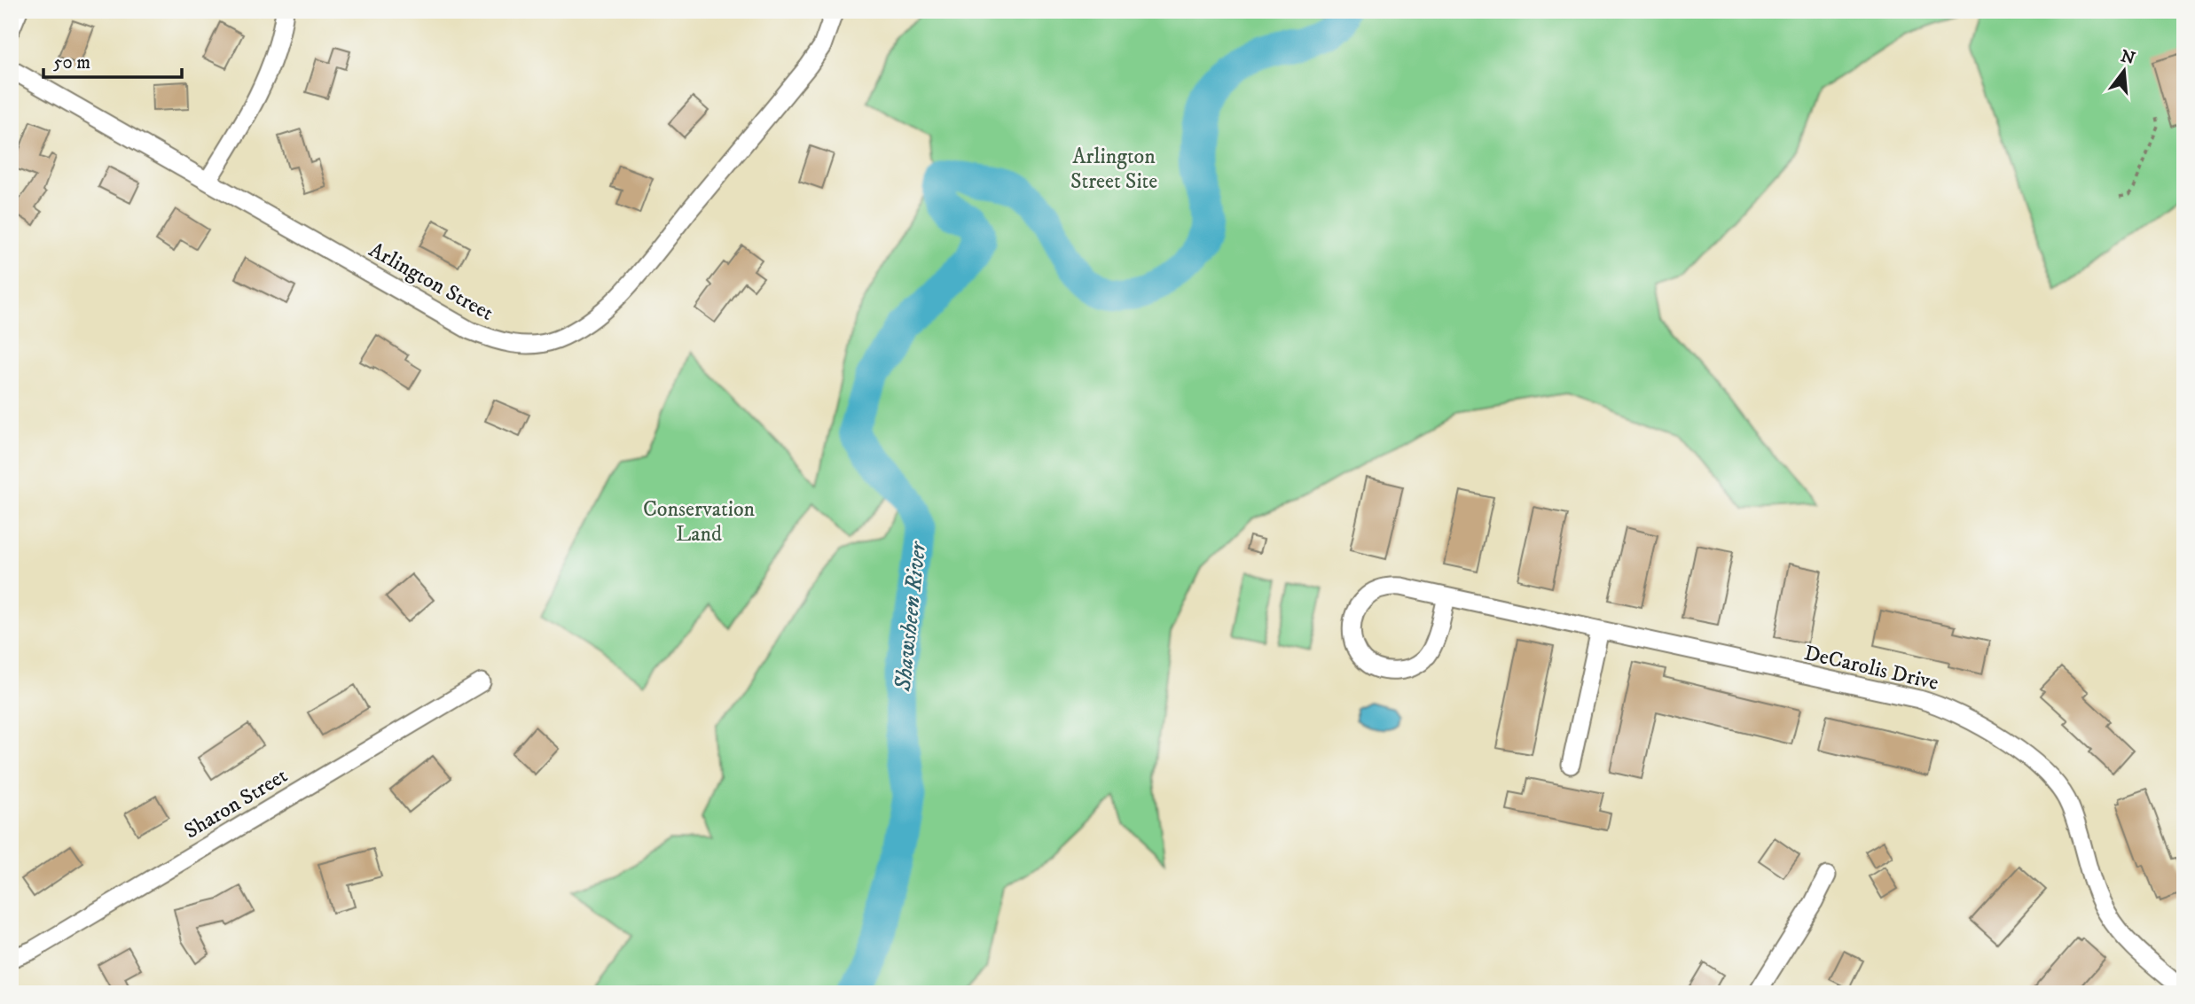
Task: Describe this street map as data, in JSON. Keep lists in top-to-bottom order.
{
  "streets": {
    "street": ["Arlington Street", "DeCarolis Drive", "Sharon Street"]
  },
  "water": ["Shawsheen River"],
  "parks": ["Arlington Street Site", "Conservation Land"],
  "scale_bar": "50 m",
  "north": "top"
}
